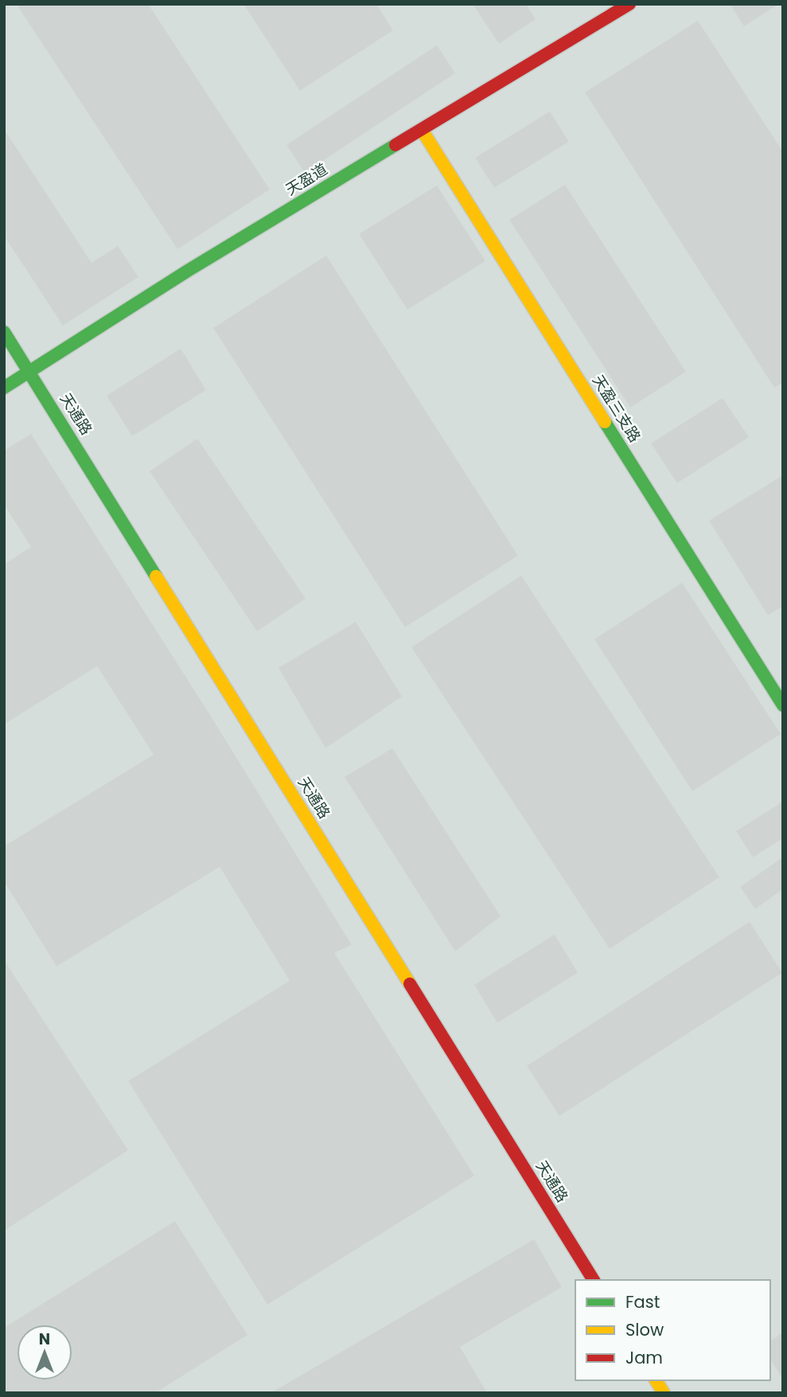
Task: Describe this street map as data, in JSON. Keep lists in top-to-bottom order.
{
  "streets": {
    "street": ["天盈道", "天盈三支路", "天通路"]
  },
  "crossings": [
    ["天盈道", "天盈三支路"],
    ["天盈道", "天通路"]
  ],
  "legend": ["Fast", "Slow", "Jam"],
  "north": "top"
}
